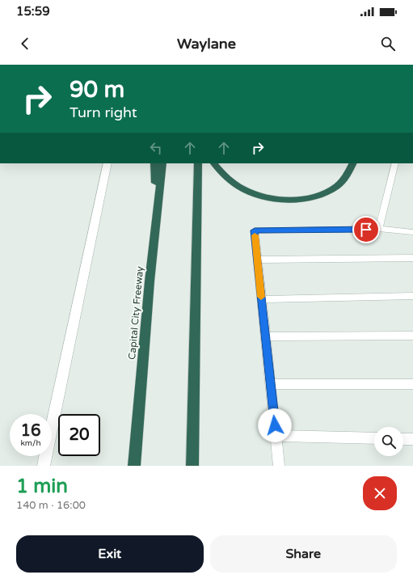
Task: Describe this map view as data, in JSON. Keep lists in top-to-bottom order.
{
  "streets": {
    "highway": ["Capital City Freeway"]
  },
  "page": {
    "status": "15:59",
    "header": "Waylane",
    "turn": ["90 m", "Turn right"],
    "speed": "16 km/h",
    "limit": "20",
    "heading": ["1 min", "140 m · 16:00"],
    "buttons": ["Exit", "Share"]
  }
}
